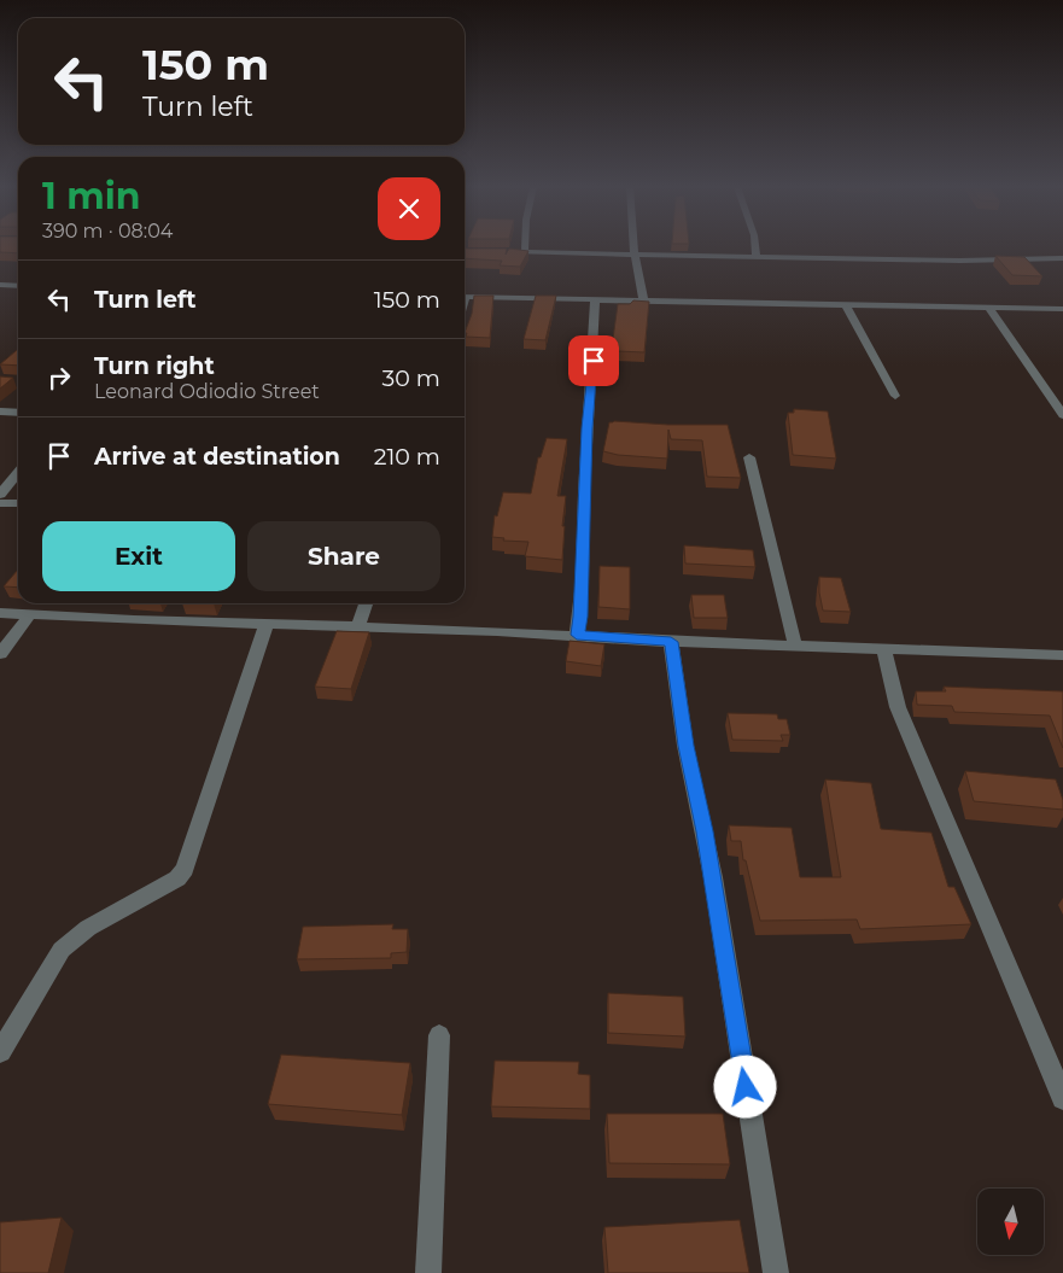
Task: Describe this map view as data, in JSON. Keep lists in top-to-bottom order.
{
  "north": "bottom",
  "page": {
    "turn": ["150 m", "Turn left"],
    "heading": ["1 min", "390 m · 08:04"],
    "list": [
      {
        "name": "Turn left",
        "value": "150 m"
      },
      {
        "name": "Turn right",
        "note": "Leonard Odiodio Street",
        "value": "30 m"
      },
      {
        "name": "Arrive at destination",
        "value": "210 m"
      }
    ],
    "buttons": ["Exit", "Share"]
  }
}
